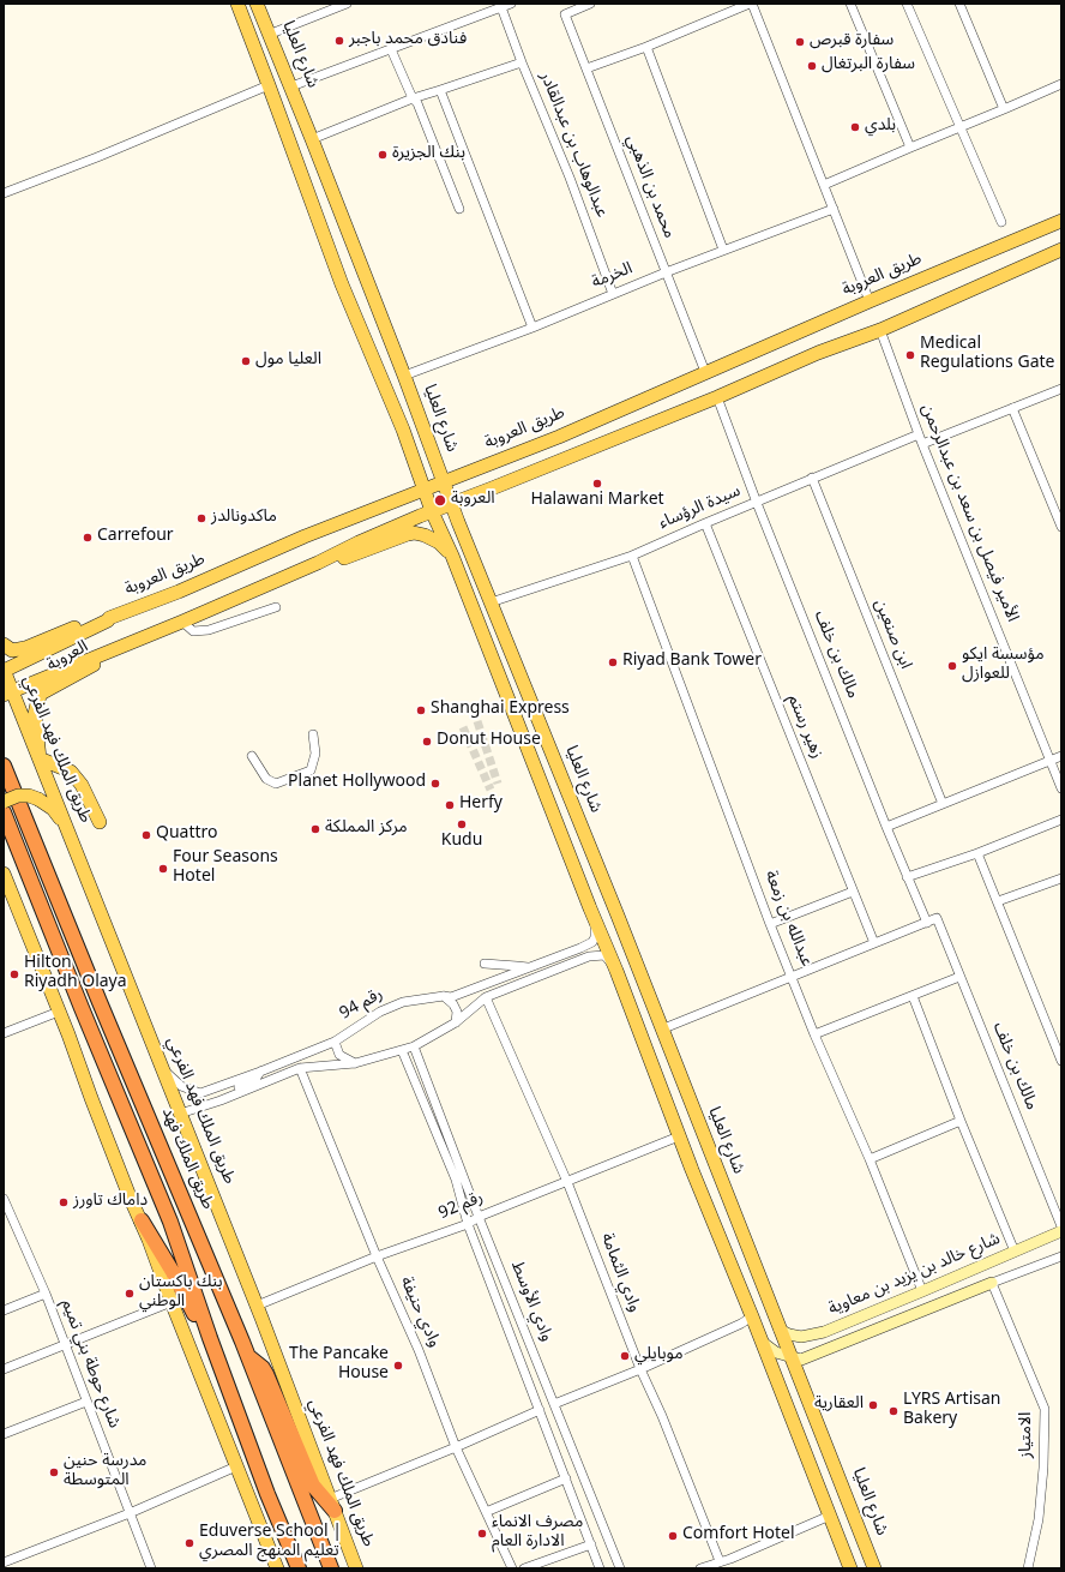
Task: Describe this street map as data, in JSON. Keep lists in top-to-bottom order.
{
  "streets": {
    "highway": ["طريق الملك فهد"],
    "main road": [
      "شارع العليا",
      "طريق العروبة",
      "العروبة",
      "طريق الملك فهد الفرعي",
      "شارع خالد بن يزيد بن معاوية"
    ],
    "street": [
      "عبدالوهاب بن عبدالقادر",
      "محمد بن الذهبي",
      "الخرمة",
      "سيدة الرؤساء",
      "الأمير فيصل بن سعد بن عبدالرحمن",
      "ابن صنعين",
      "مالك بن خلف",
      "زهير رستم",
      "عبدالله بن زمعة",
      "رقم 94",
      "رقم 92",
      "وادي الثمامة",
      "وادي الأوسط",
      "وادي حنيفة",
      "شارع حوطة بني تميم",
      "الامتياز"
    ]
  },
  "crossings": [
    ["شارع العليا", "طريق العروبة"],
    ["شارع العليا", "الخرمة"],
    ["شارع العليا", "سيدة الرؤساء"],
    ["شارع العليا", "شارع خالد بن يزيد بن معاوية"],
    ["عبدالوهاب بن عبدالقادر", "الخرمة"],
    ["محمد بن الذهبي", "طريق العروبة"],
    ["محمد بن الذهبي", "الخرمة"],
    ["طريق العروبة", "طريق الملك فهد الفرعي"],
    ["سيدة الرؤساء", "الأمير فيصل بن سعد بن عبدالرحمن"],
    ["سيدة الرؤساء", "ابن صنعين"],
    ["سيدة الرؤساء", "مالك بن خلف"],
    ["سيدة الرؤساء", "زهير رستم"],
    ["سيدة الرؤساء", "عبدالله بن زمعة"],
    ["العروبة", "طريق الملك فهد الفرعي"],
    ["طريق الملك فهد الفرعي", "رقم 94"],
    ["طريق الملك فهد الفرعي", "رقم 92"],
    ["عبدالله بن زمعة", "شارع خالد بن يزيد بن معاوية"],
    ["رقم 92", "وادي الثمامة"],
    ["رقم 92", "وادي الأوسط"],
    ["رقم 92", "وادي حنيفة"],
    ["شارع خالد بن يزيد بن معاوية", "الامتياز"]
  ],
  "places": [
    "فنادق محمد باجبر",
    "سفارة قبرص",
    "سفارة البرتغال",
    "بلدي",
    "بنك الجزيرة",
    "Medical Regulations Gate",
    "العليا مول",
    "Halawani Market",
    "العروبة",
    "ماكدونالدز",
    "Carrefour",
    "Riyad Bank Tower",
    "مؤسسة ايكو للعوازل",
    "Shanghai Express",
    "Donut House",
    "Planet Hollywood",
    "Herfy",
    "Kudu",
    "مركز المملكة",
    "Quattro",
    "Four Seasons Hotel",
    "Hilton Riyadh Olaya",
    "داماك تاورز",
    "بنك باكستان الوطني",
    "موبايلي",
    "The Pancake House",
    "العقارية",
    "LYRS Artisan Bakery",
    "مدرسة حنين المتوسطة",
    "مصرف الانماء الادارة العام",
    "Comfort Hotel",
    "Eduverse School | تعليم المنهج المصري"
  ]
}
